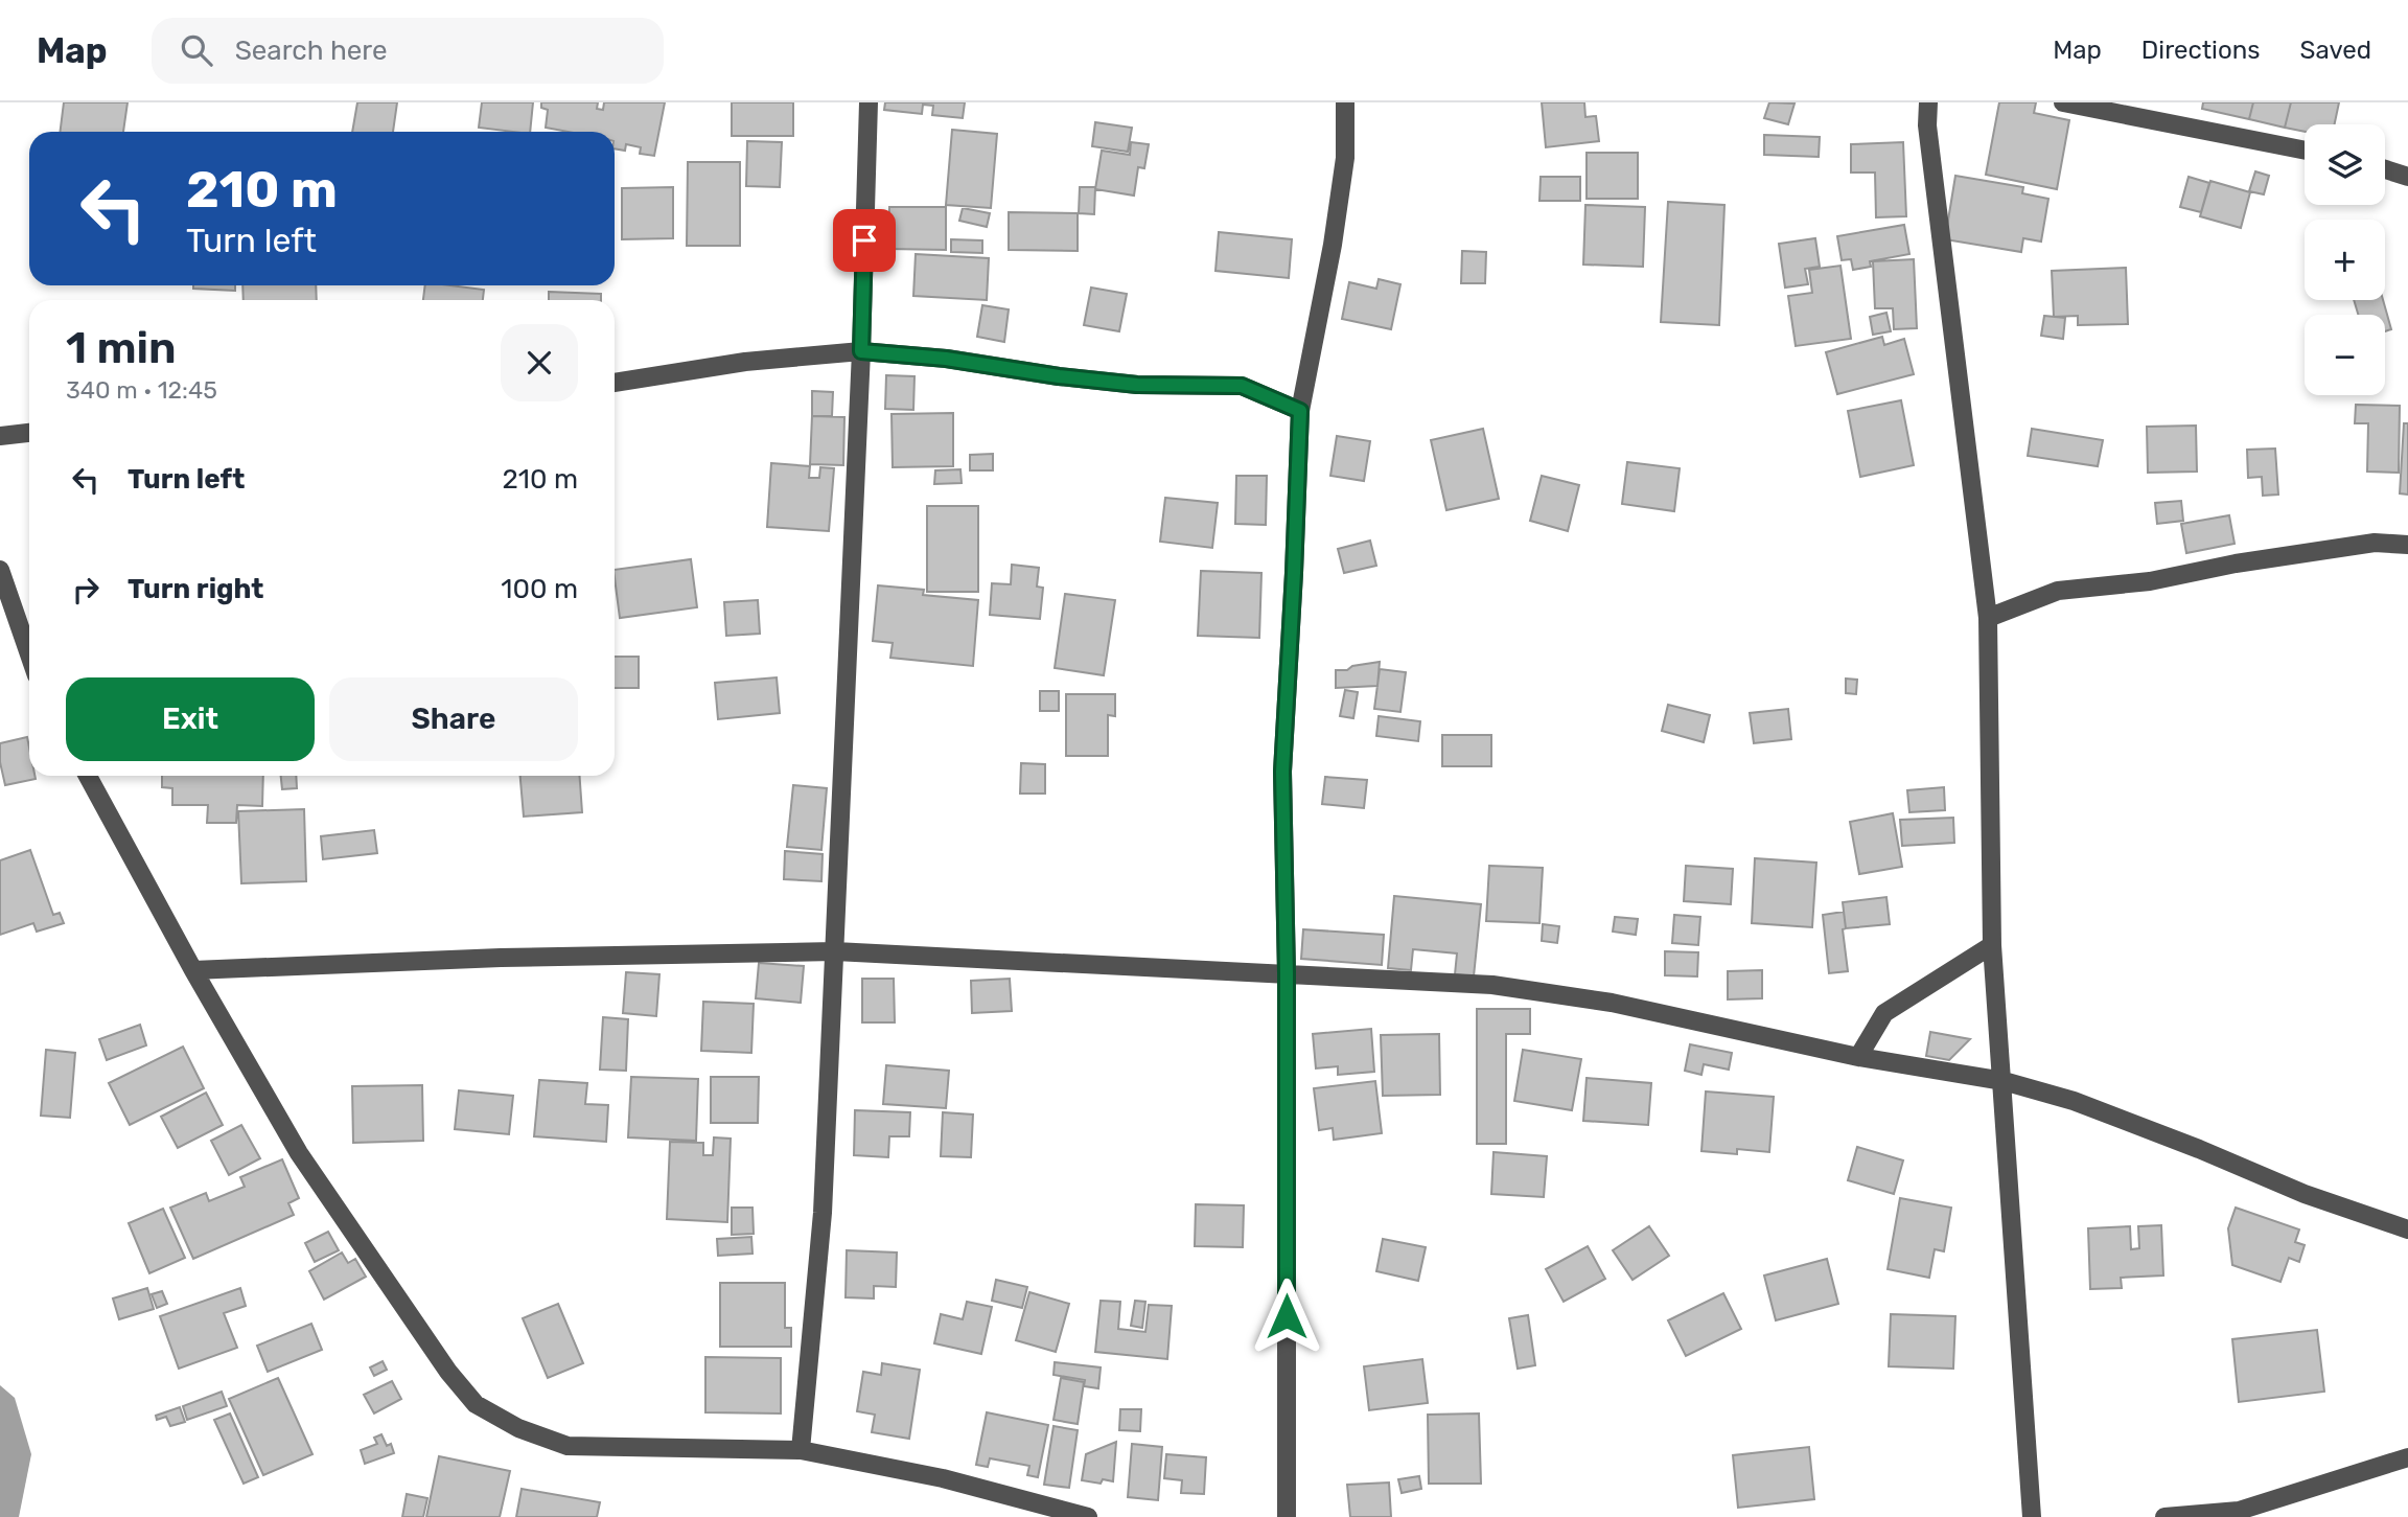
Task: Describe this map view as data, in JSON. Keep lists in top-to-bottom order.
{
  "page": {
    "header": "Map",
    "search": "Search here",
    "nav": ["Map", "Directions", "Saved"],
    "map_buttons": ["+", "−"],
    "turn": ["210 m", "Turn left"],
    "heading": ["1 min", "340 m · 12:45"],
    "list": [
      {
        "name": "Turn left",
        "value": "210 m"
      },
      {
        "name": "Turn right",
        "value": "100 m"
      }
    ],
    "buttons": ["Exit", "Share"]
  }
}
